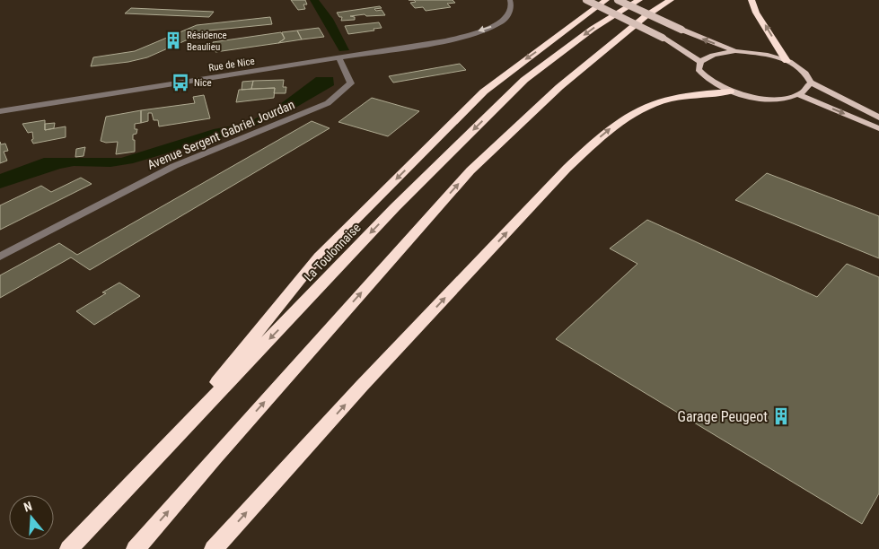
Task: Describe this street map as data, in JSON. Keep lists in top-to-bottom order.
{
  "streets": {
    "highway": ["La Toulonnaise"],
    "street": ["Rue de Nice", "Avenue Sergent Gabriel Jourdan"]
  },
  "crossings": [
    ["Rue de Nice", "Avenue Sergent Gabriel Jourdan"]
  ],
  "places": {
    "building": ["Résidence Beaulieu", "Garage Peugeot"],
    "bus stop": ["Nice"]
  },
  "north": "top"
}
